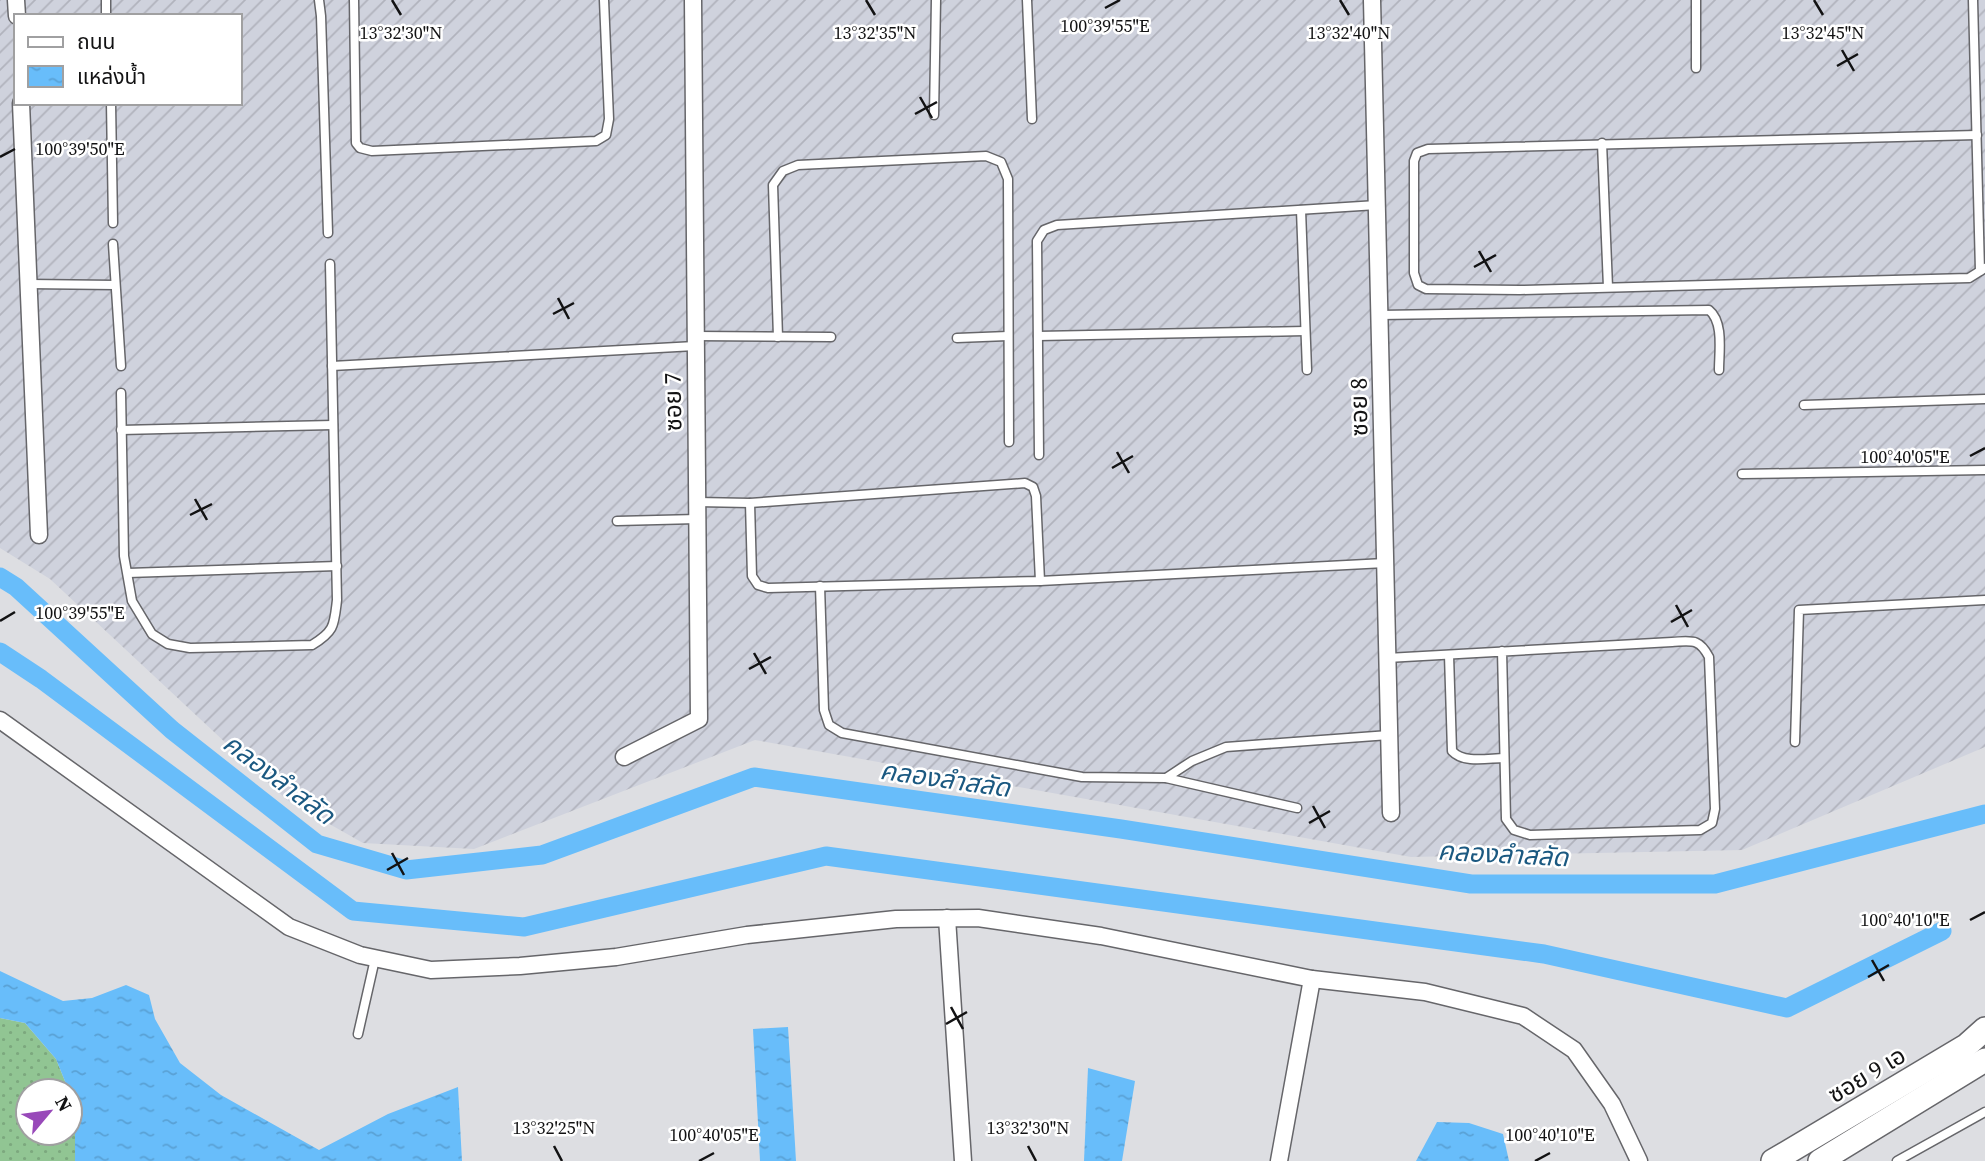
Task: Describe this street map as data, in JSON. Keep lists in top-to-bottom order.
{
  "streets": {
    "street": ["ซอย 7", "ซอย 8", "ซอย 9 เอ"]
  },
  "water": ["คลองลำสลัด"],
  "legend": ["ถนน", "แหล่งน้ำ"],
  "north": "top right",
  "coordinates": [
    "100°39'55\"E",
    "13°32'30\"N",
    "13°32'35\"N",
    "13°32'40\"N",
    "13°32'45\"N",
    "100°39'50\"E",
    "100°40'05\"E",
    "100°40'10\"E",
    "13°32'25\"N"
  ]
}
